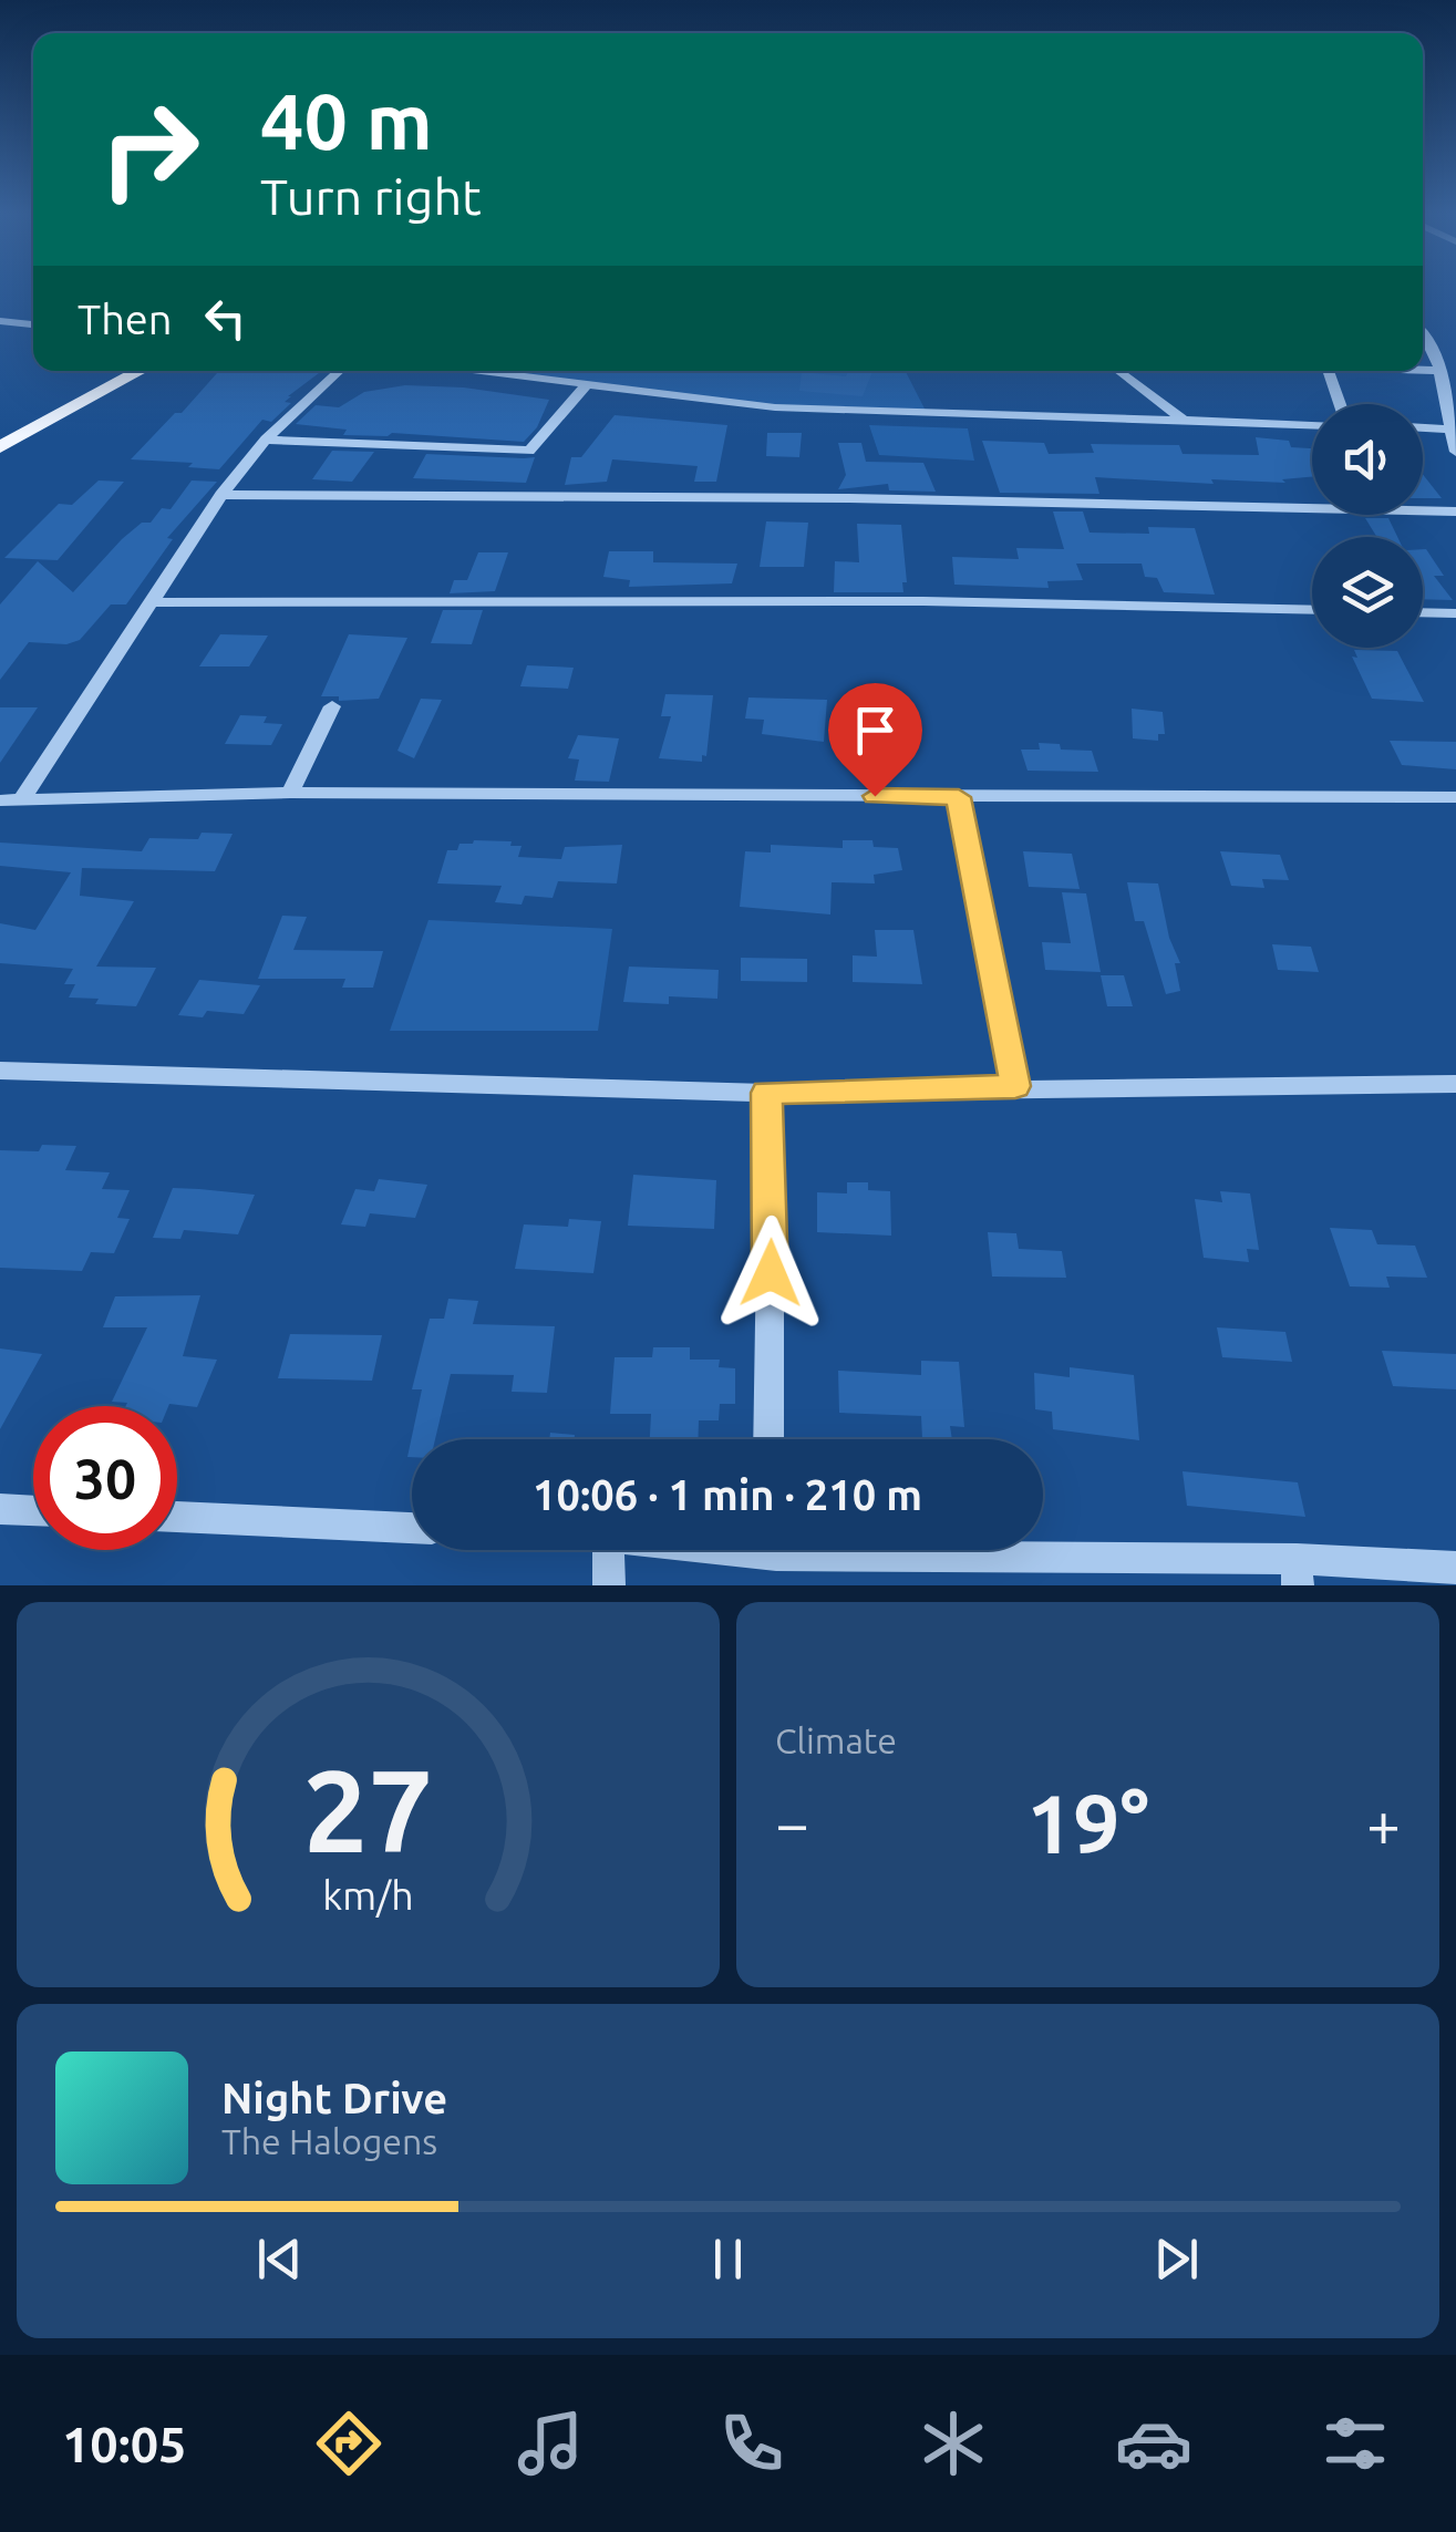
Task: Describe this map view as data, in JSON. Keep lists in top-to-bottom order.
{
  "page": {
    "turn": ["40 m", "Turn right"],
    "then": "Then",
    "limit": "30",
    "trip": "10:06 · 1 min · 210 m",
    "tile": "Climate",
    "heat": ["−", "19°", "+"],
    "song": ["Night Drive", "The Halogens"],
    "tabs": "10:05",
    "gauge": ["27", "km/h"]
  }
}
